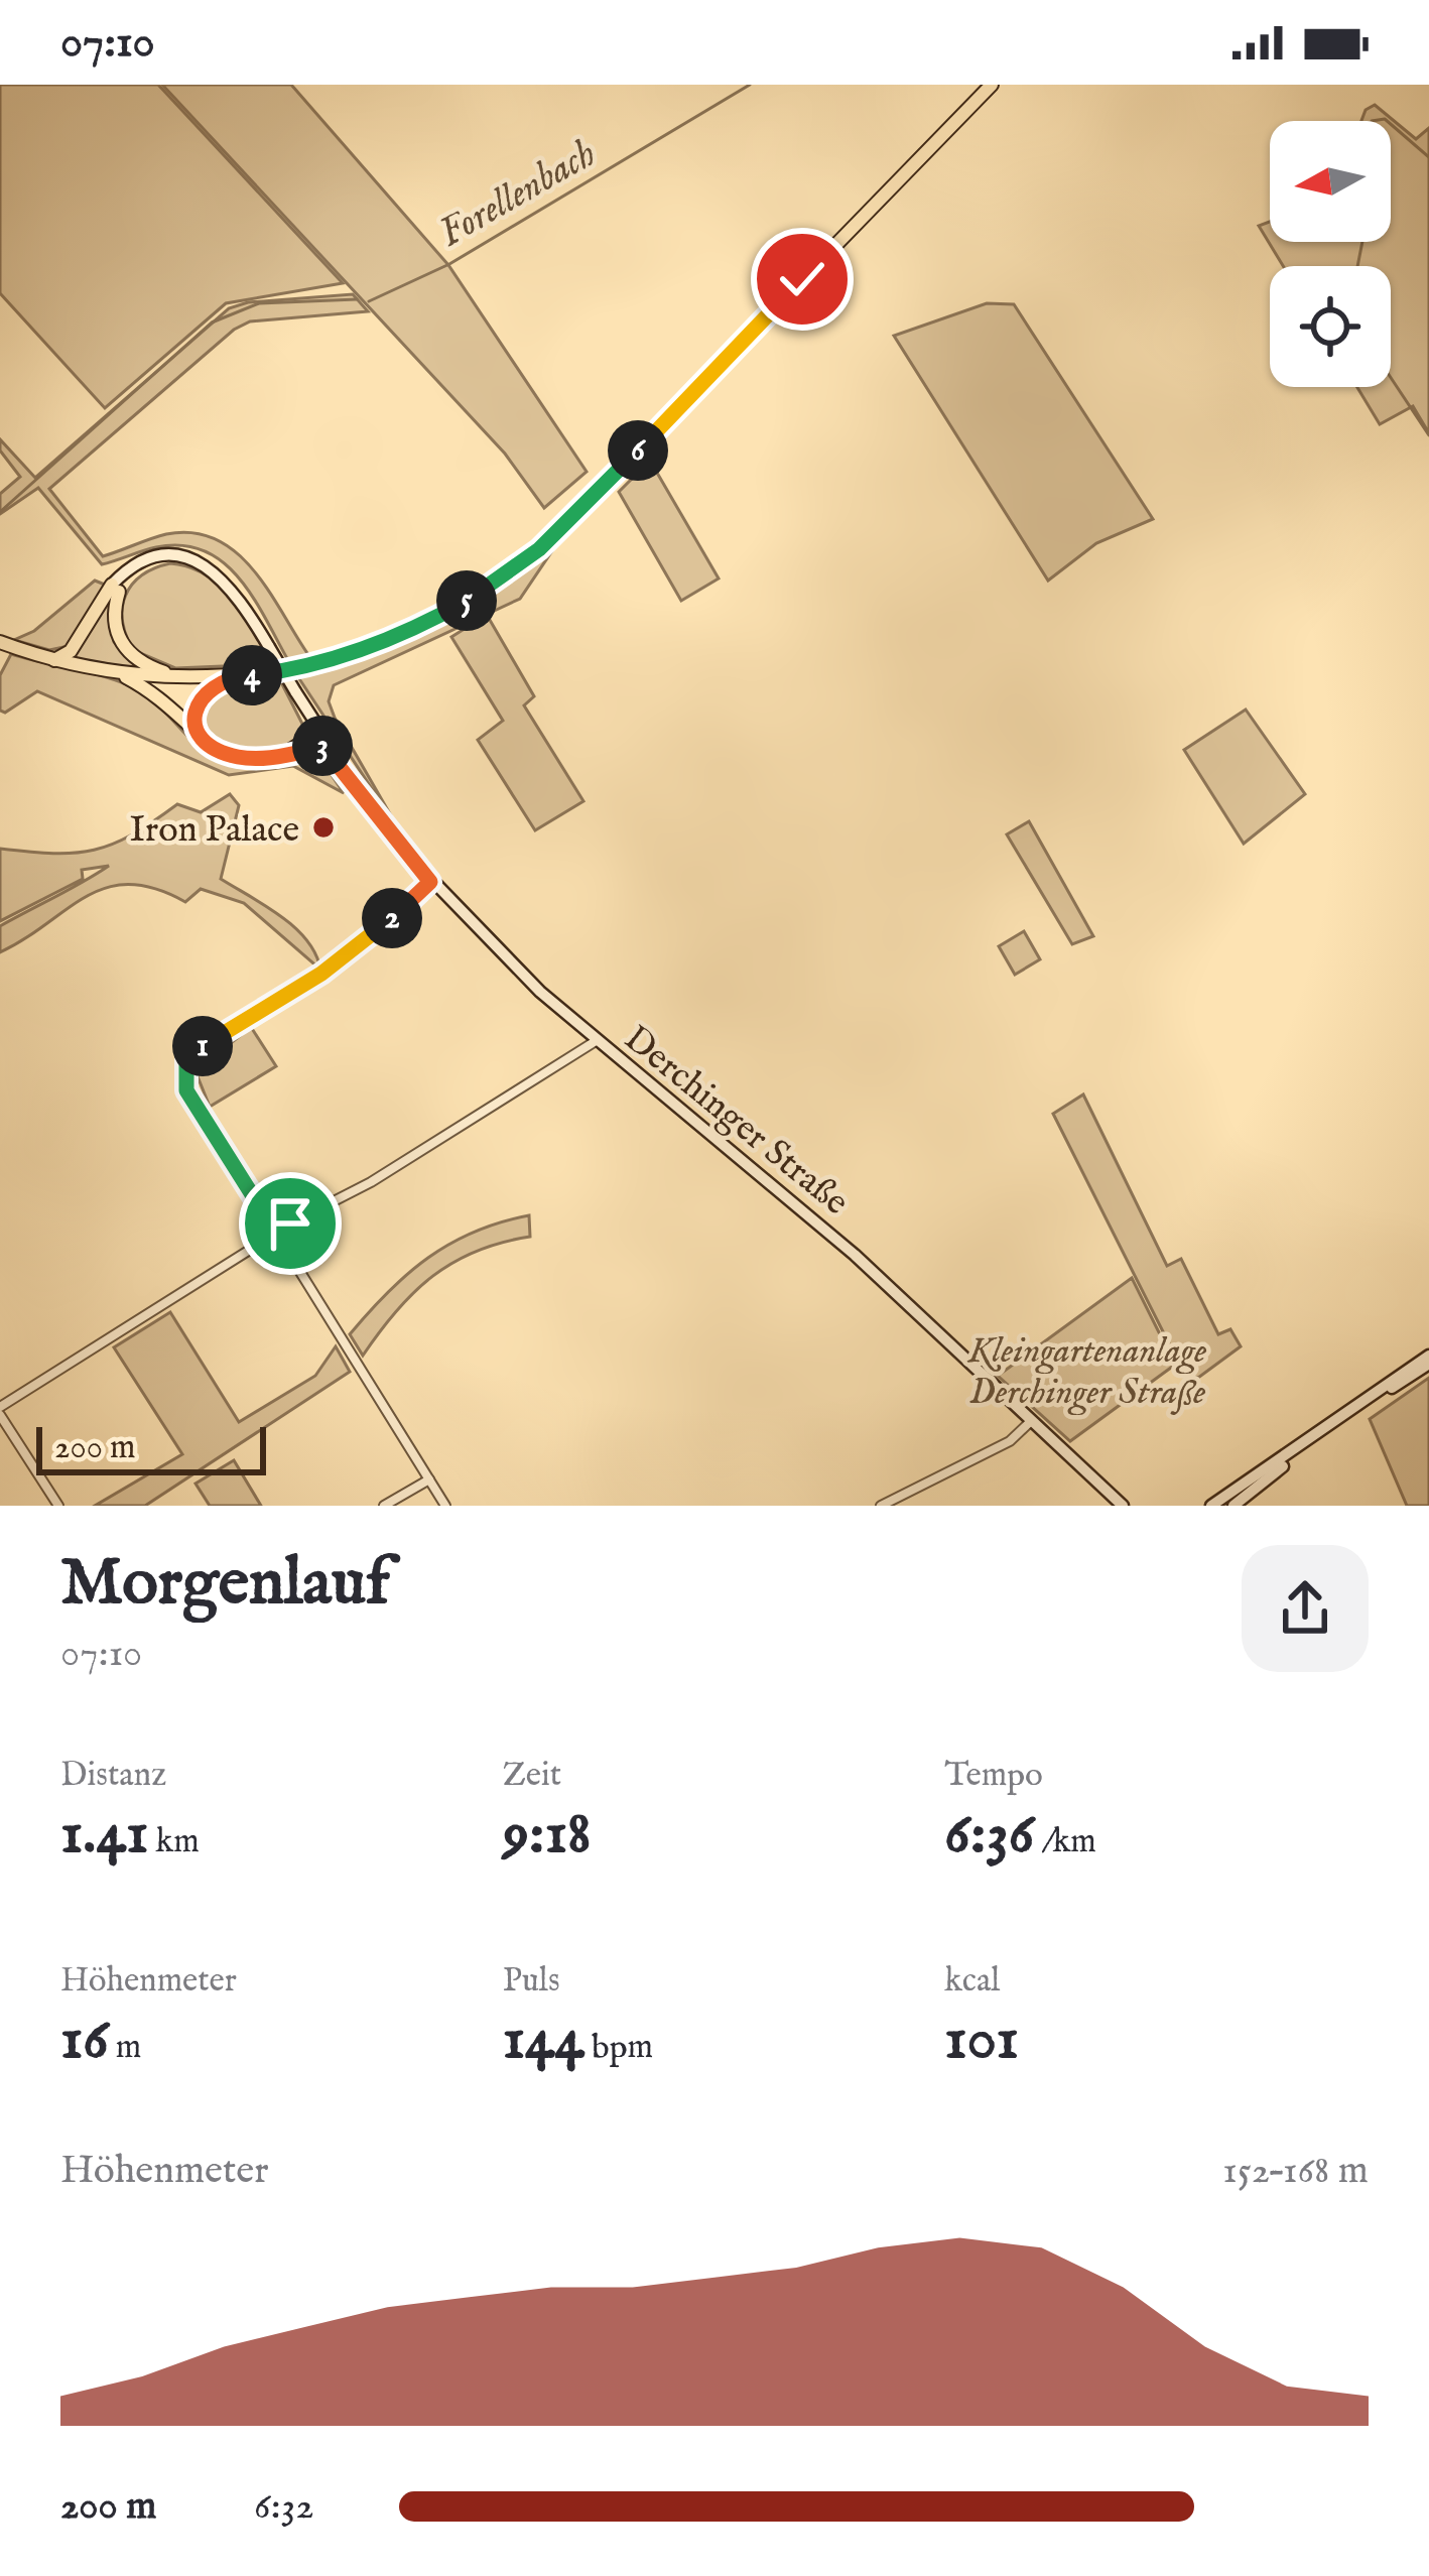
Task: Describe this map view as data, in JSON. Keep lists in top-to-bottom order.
{
  "streets": {
    "main road": ["Derchinger Straße"]
  },
  "water": ["Forellenbach"],
  "parks": ["Kleingartenanlage Derchinger Straße"],
  "places": ["Iron Palace"],
  "scale_bar": "200 m",
  "north": "left",
  "page": {
    "status": "07:10",
    "pins": [
      "6",
      "5",
      "4",
      "3",
      "2",
      "1"
    ],
    "scale": "200 m",
    "heading": ["Morgenlauf", "07:10"],
    "stats": [
      ["Distanz", "1.41 km"],
      ["Zeit", "9:18"],
      ["Tempo", "6:36 /km"],
      ["Höhenmeter", "16 m"],
      ["Puls", "144 bpm"],
      ["kcal", "101"]
    ],
    "chart": ["Höhenmeter", "152–168 m"],
    "list": [
      {
        "name": "200 m",
        "note": "6:32"
      }
    ]
  }
}
